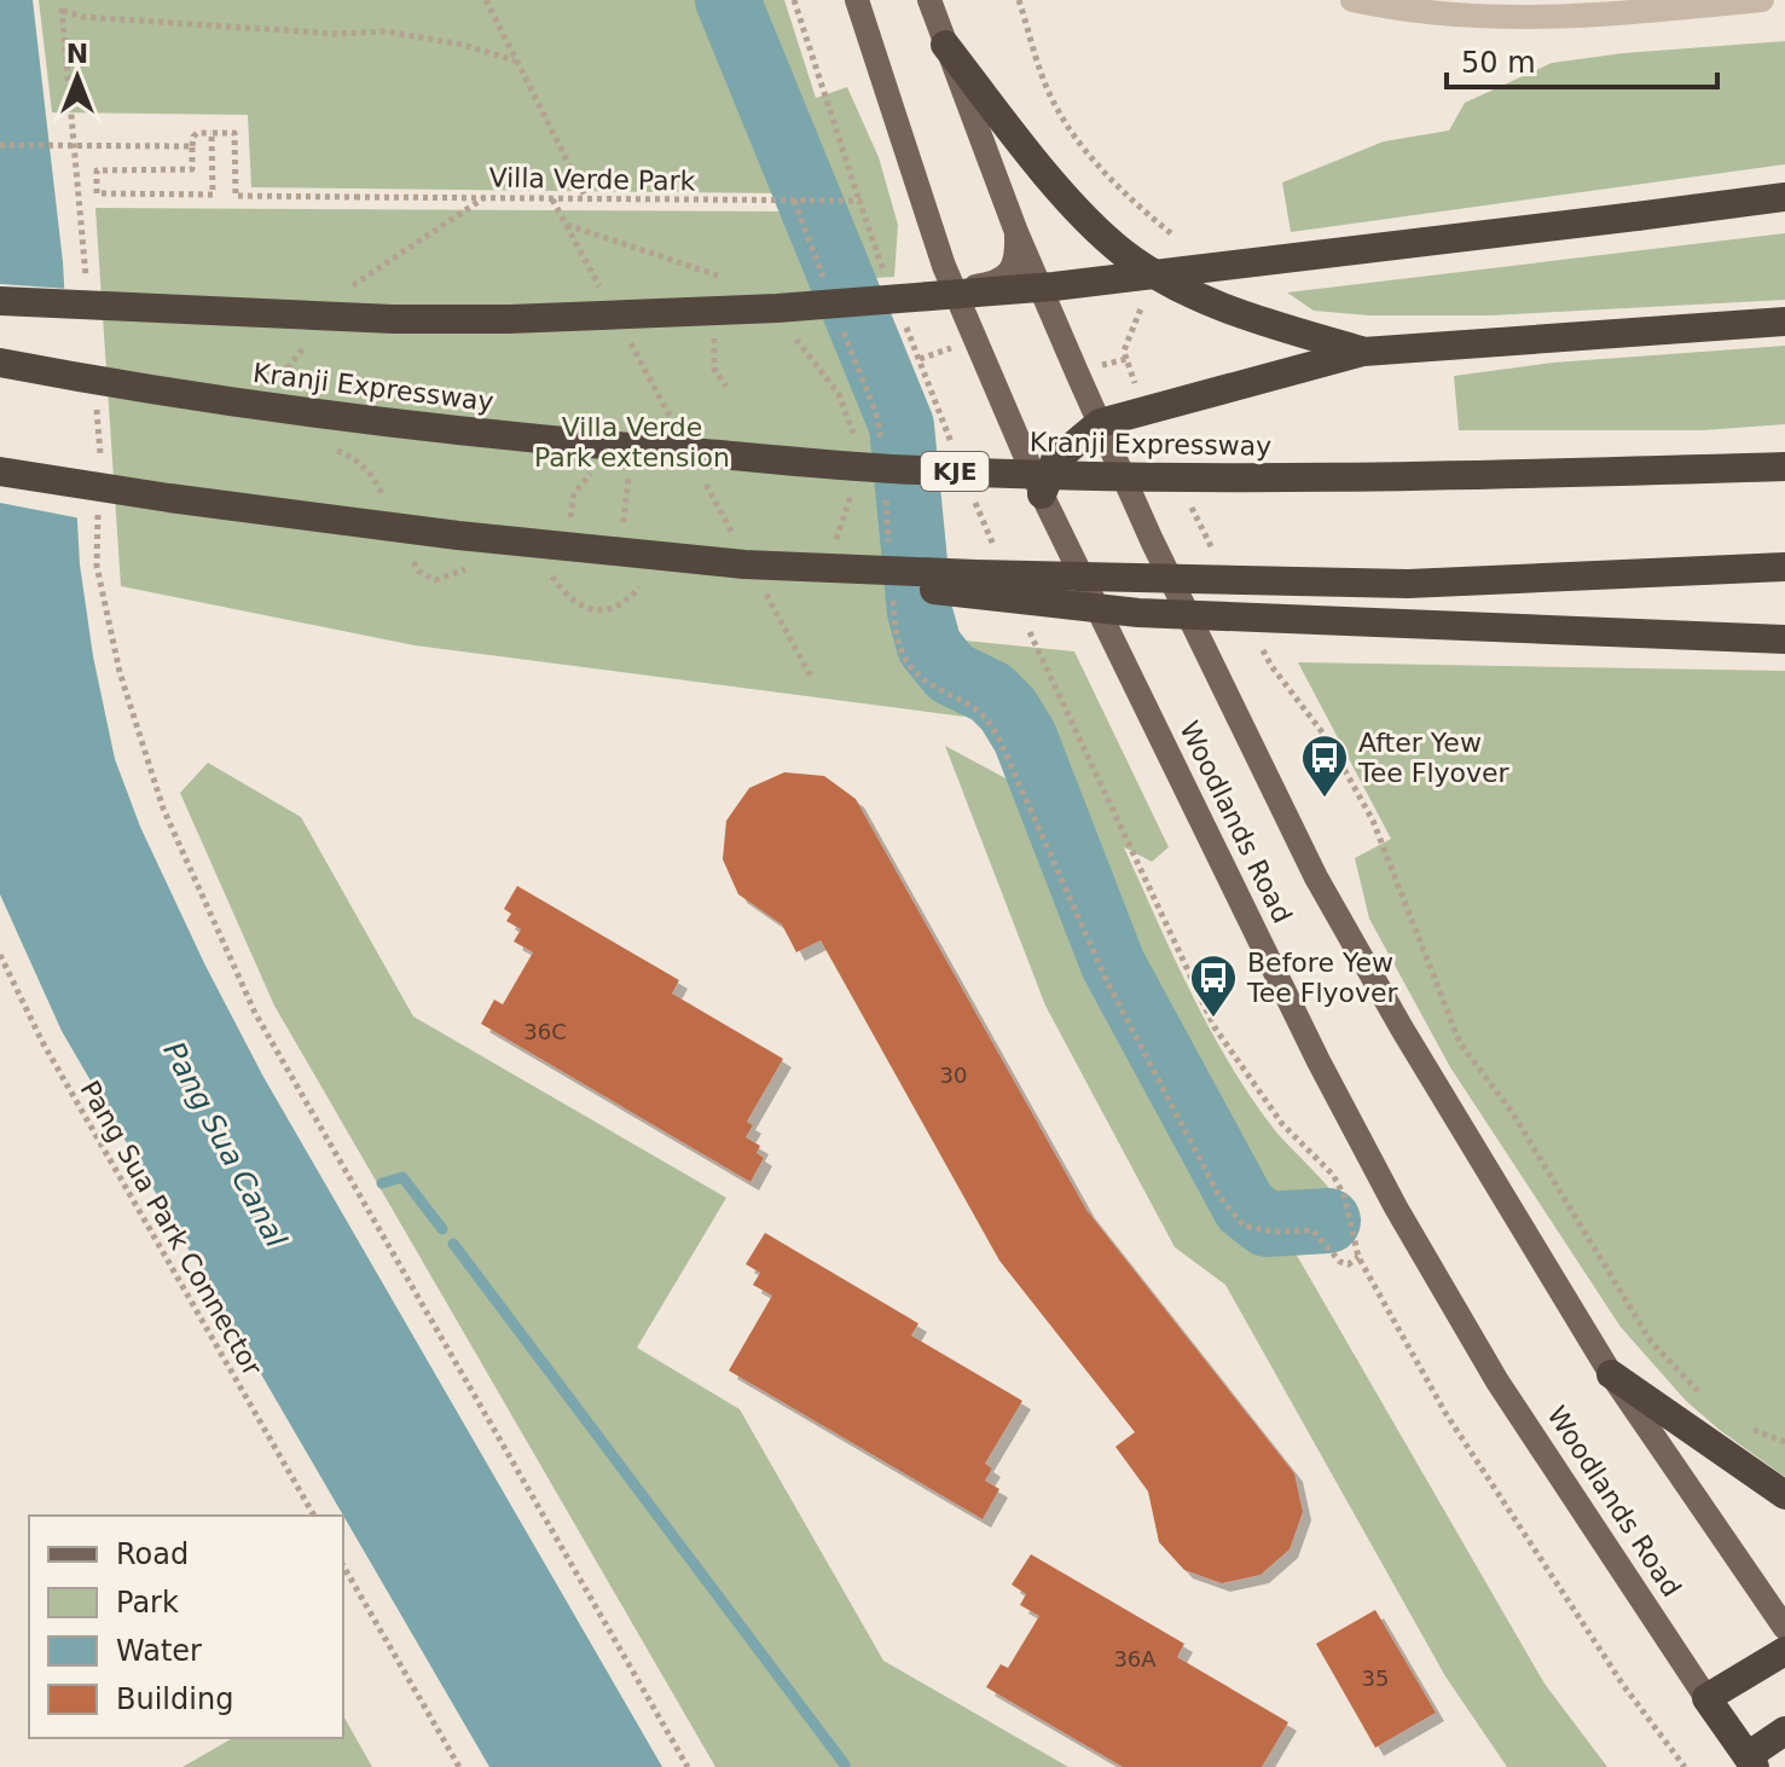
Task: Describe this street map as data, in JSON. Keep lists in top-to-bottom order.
{
  "streets": {
    "highway": ["Kranji Expressway", "KJE", "Woodlands Road"],
    "path": ["Villa Verde Park", "Pang Sua Park Connector"]
  },
  "water": ["Pang Sua Canal"],
  "parks": ["Villa Verde Park extension"],
  "places": {
    "bus stop": ["After Yew Tee Flyover", "Before Yew Tee Flyover"]
  },
  "house_numbers": [
    "36C",
    "30",
    "36A",
    "35"
  ],
  "legend": [
    "Road",
    "Park",
    "Water",
    "Building"
  ],
  "scale_bar": "50 m",
  "north": "top"
}
